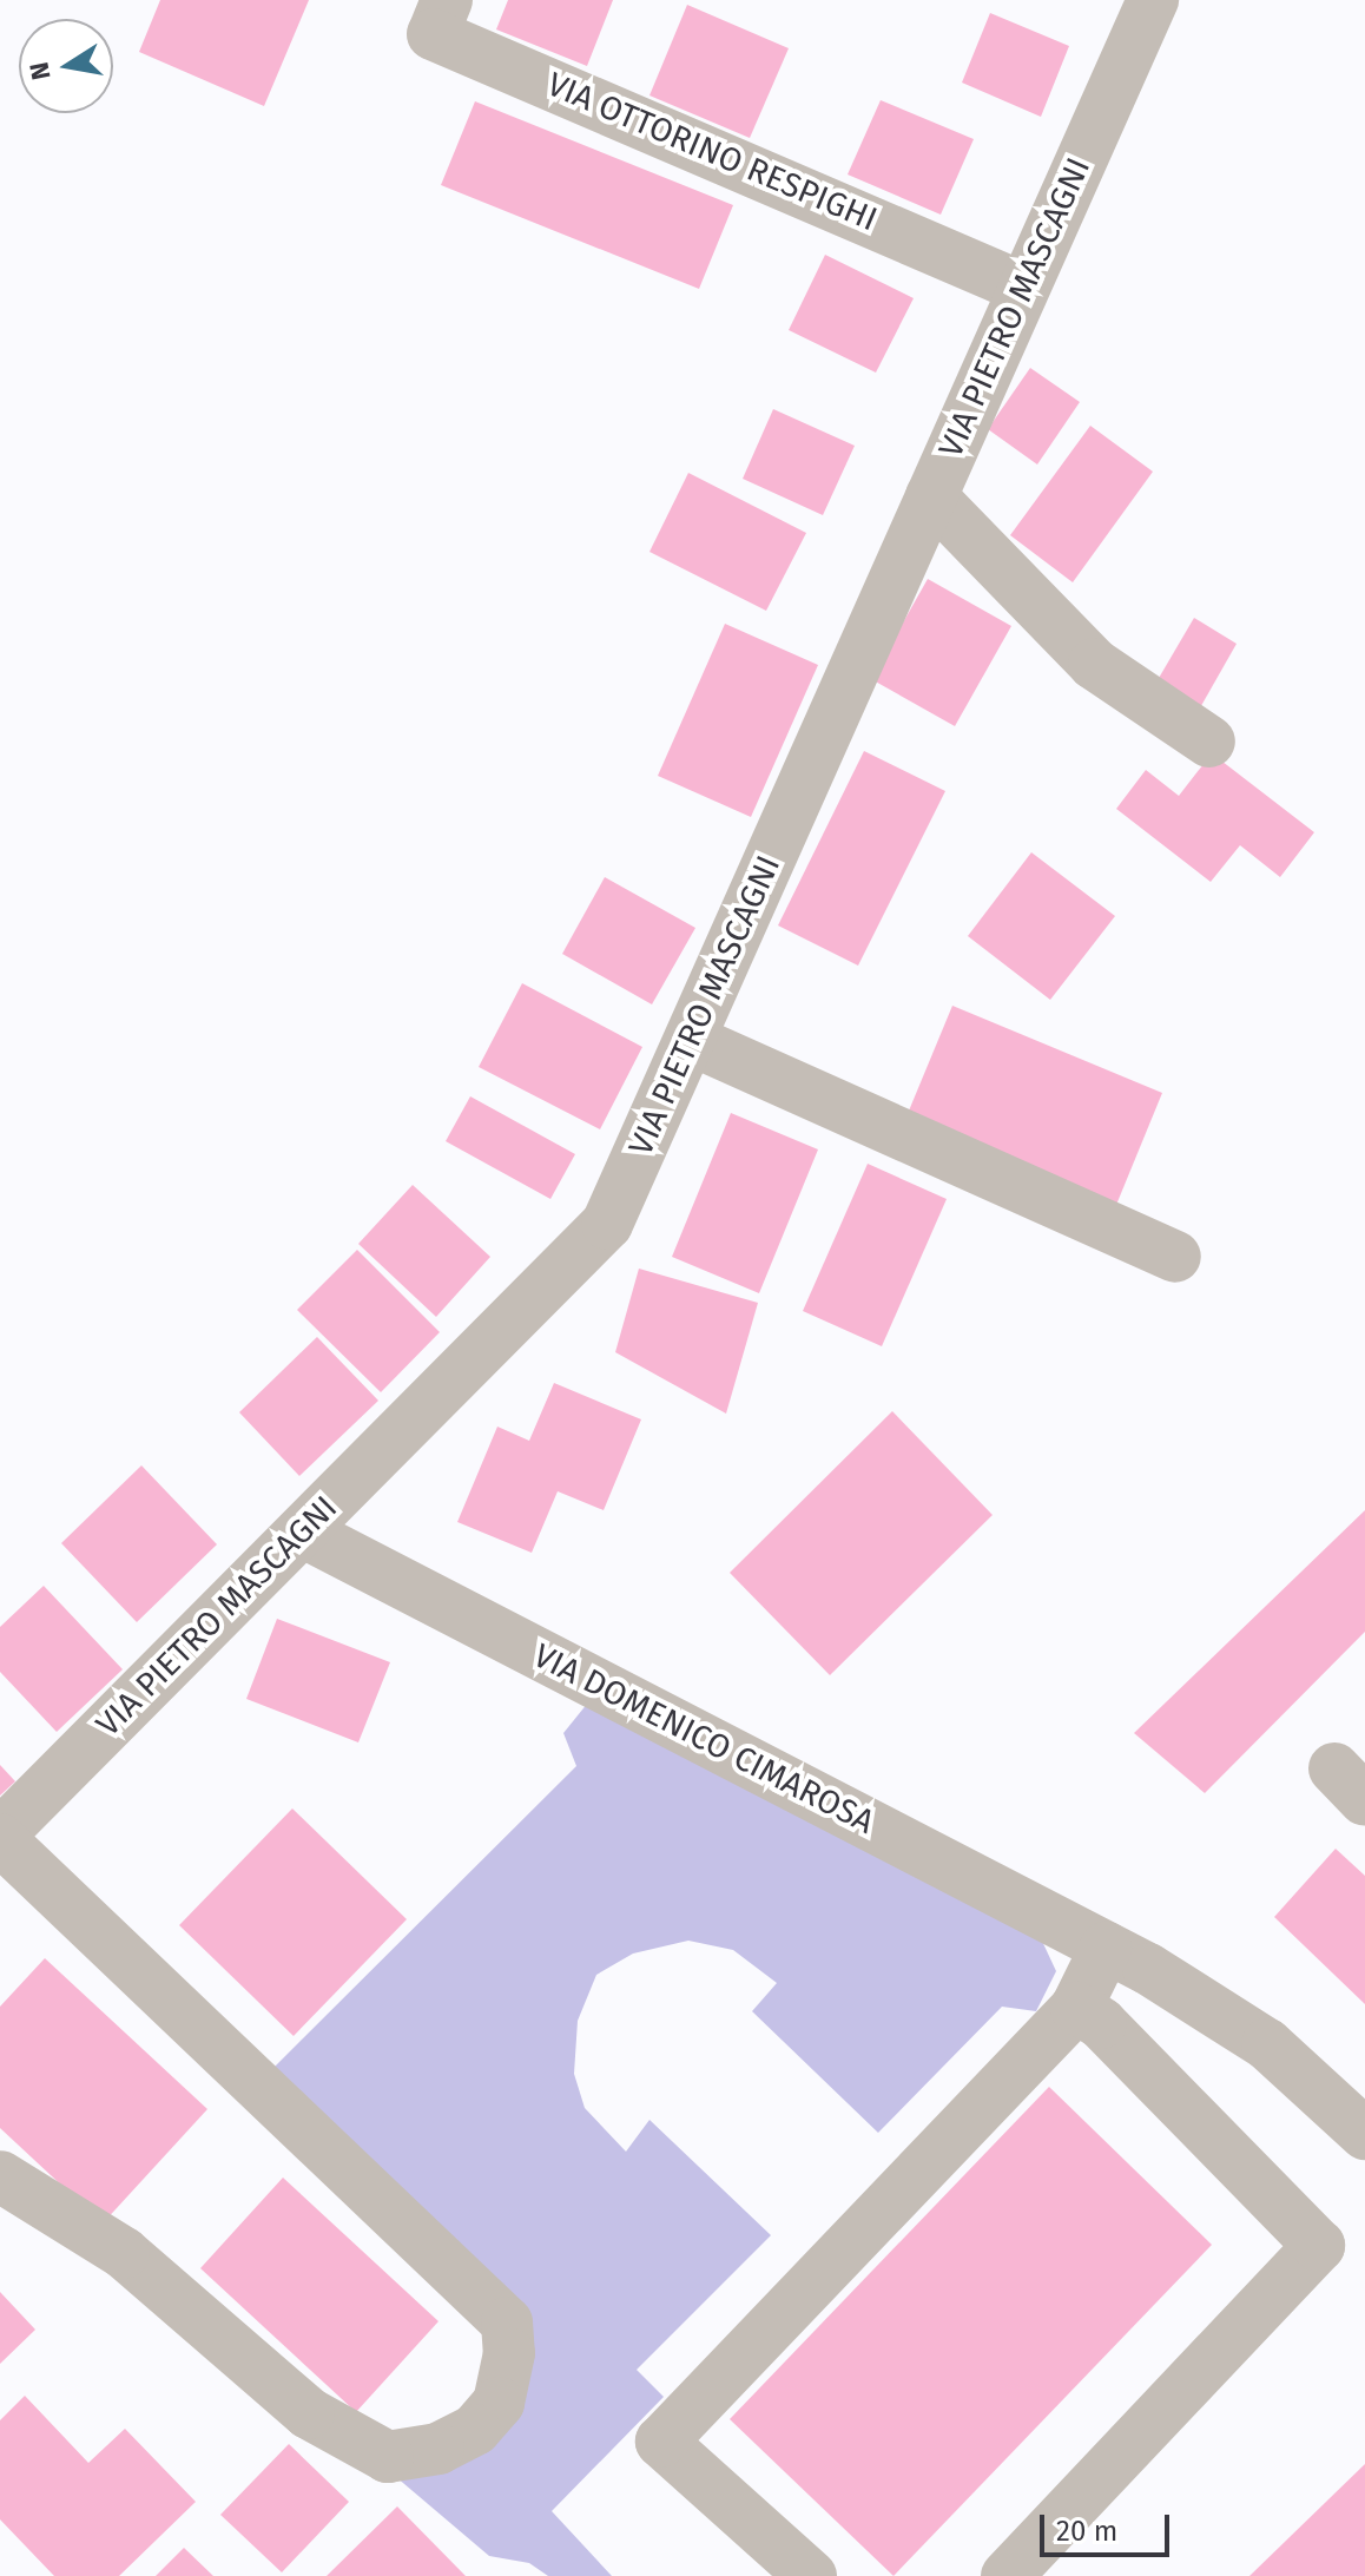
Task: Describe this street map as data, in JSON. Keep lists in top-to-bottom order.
{
  "streets": {
    "street": ["VIA OTTORINO RESPIGHI", "VIA PIETRO MASCAGNI", "VIA DOMENICO CIMAROSA"]
  },
  "crossings": [
    ["VIA OTTORINO RESPIGHI", "VIA PIETRO MASCAGNI"],
    ["VIA PIETRO MASCAGNI", "VIA DOMENICO CIMAROSA"]
  ],
  "scale_bar": "20 m",
  "north": "left"
}
